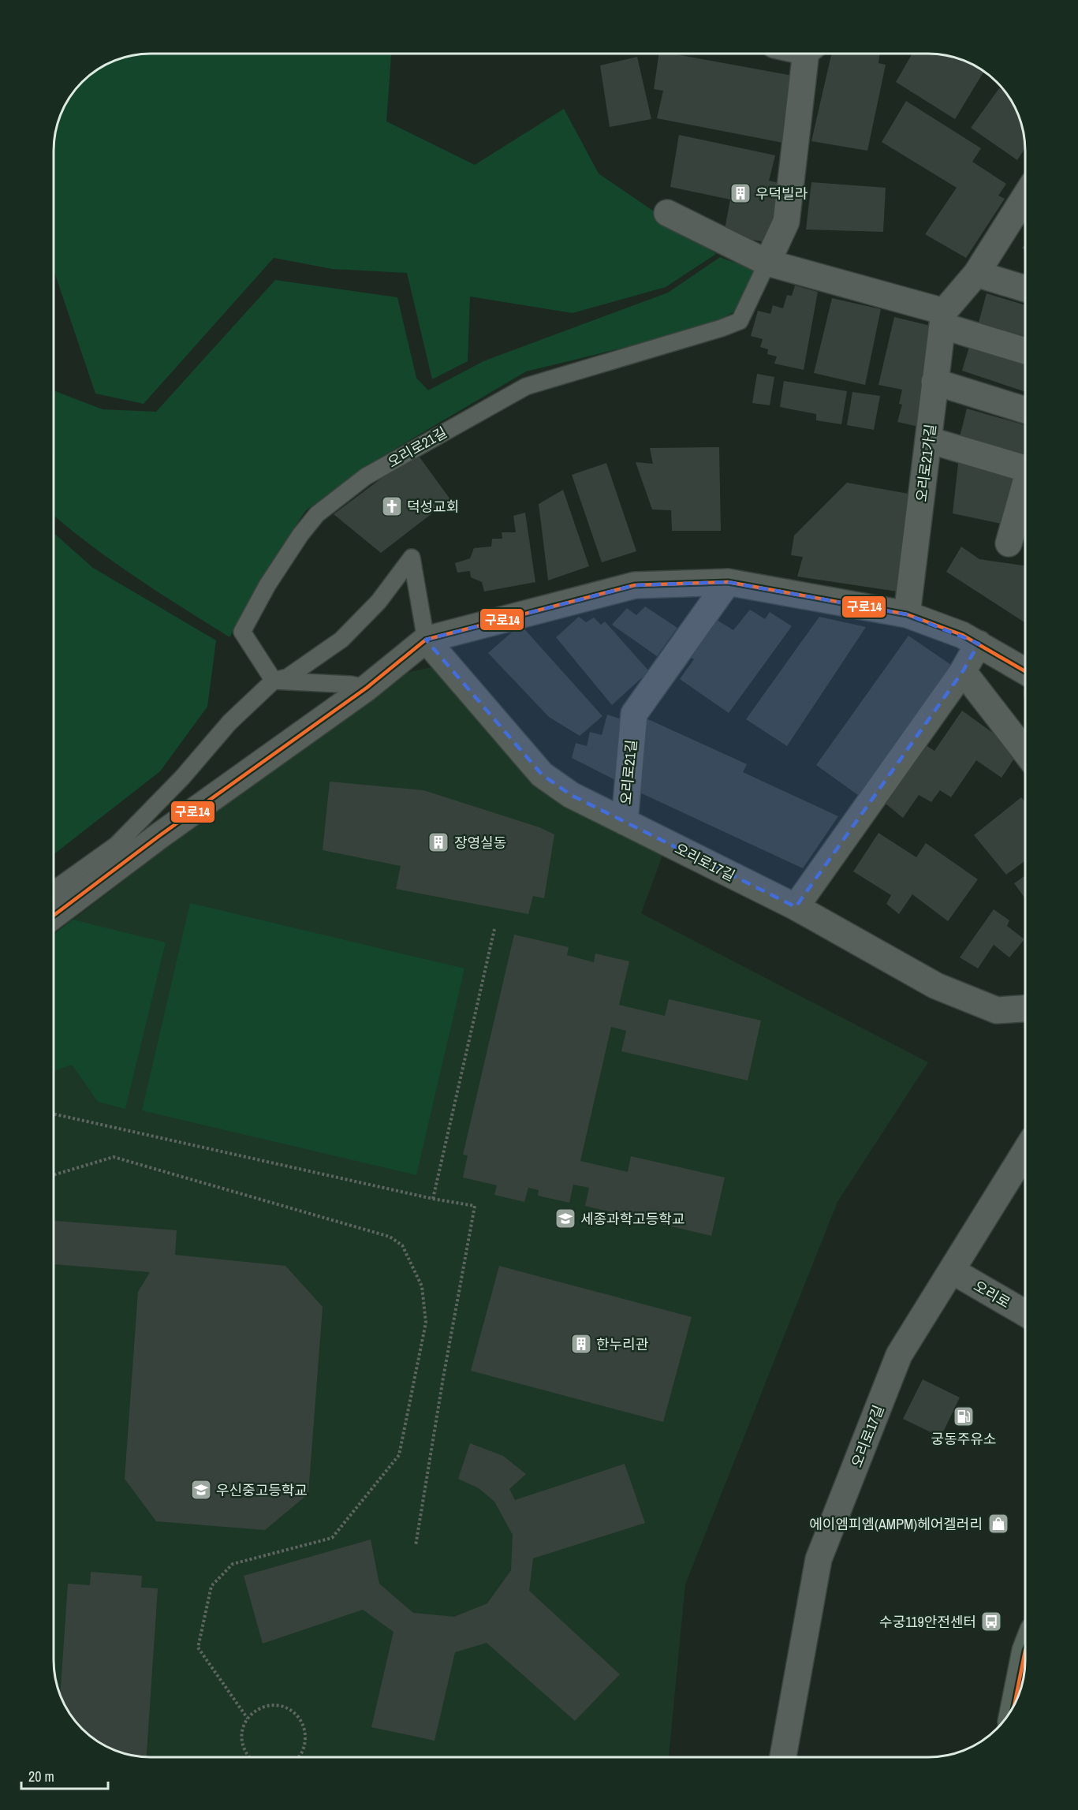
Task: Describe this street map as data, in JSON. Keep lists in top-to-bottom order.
{
  "streets": {
    "street": [
      "오리로21길",
      "오리로21가길",
      "오리로17길",
      "오리로"
    ]
  },
  "crossings": [
    ["오리로21길", "오리로17길"],
    ["오리로17길", "오리로"]
  ],
  "places": {
    "building": ["우덕빌라", "장영실동", "한누리관"],
    "church": ["덕성교회"],
    "school or university": ["세종과학고등학교", "우신중고등학교"],
    "fuel station": ["궁동주유소"],
    "shop": ["에이엠피엠(AMPM)헤어겔러리"],
    "bus stop": ["수궁119안전센터"]
  },
  "lines": ["transit line 구로14"],
  "scale_bar": "20 m"
}
